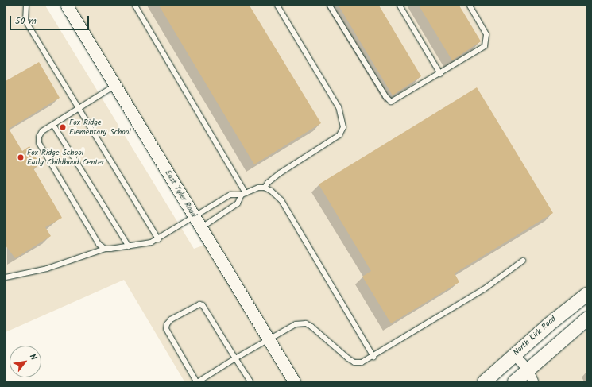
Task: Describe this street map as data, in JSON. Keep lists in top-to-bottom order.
{
  "streets": {
    "main road": ["North Kirk Road"],
    "street": ["East Tyler Road"]
  },
  "places": ["Fox Ridge Elementary School", "Fox Ridge School Early Childhood Center"],
  "scale_bar": "50 m",
  "north": "top right"
}
